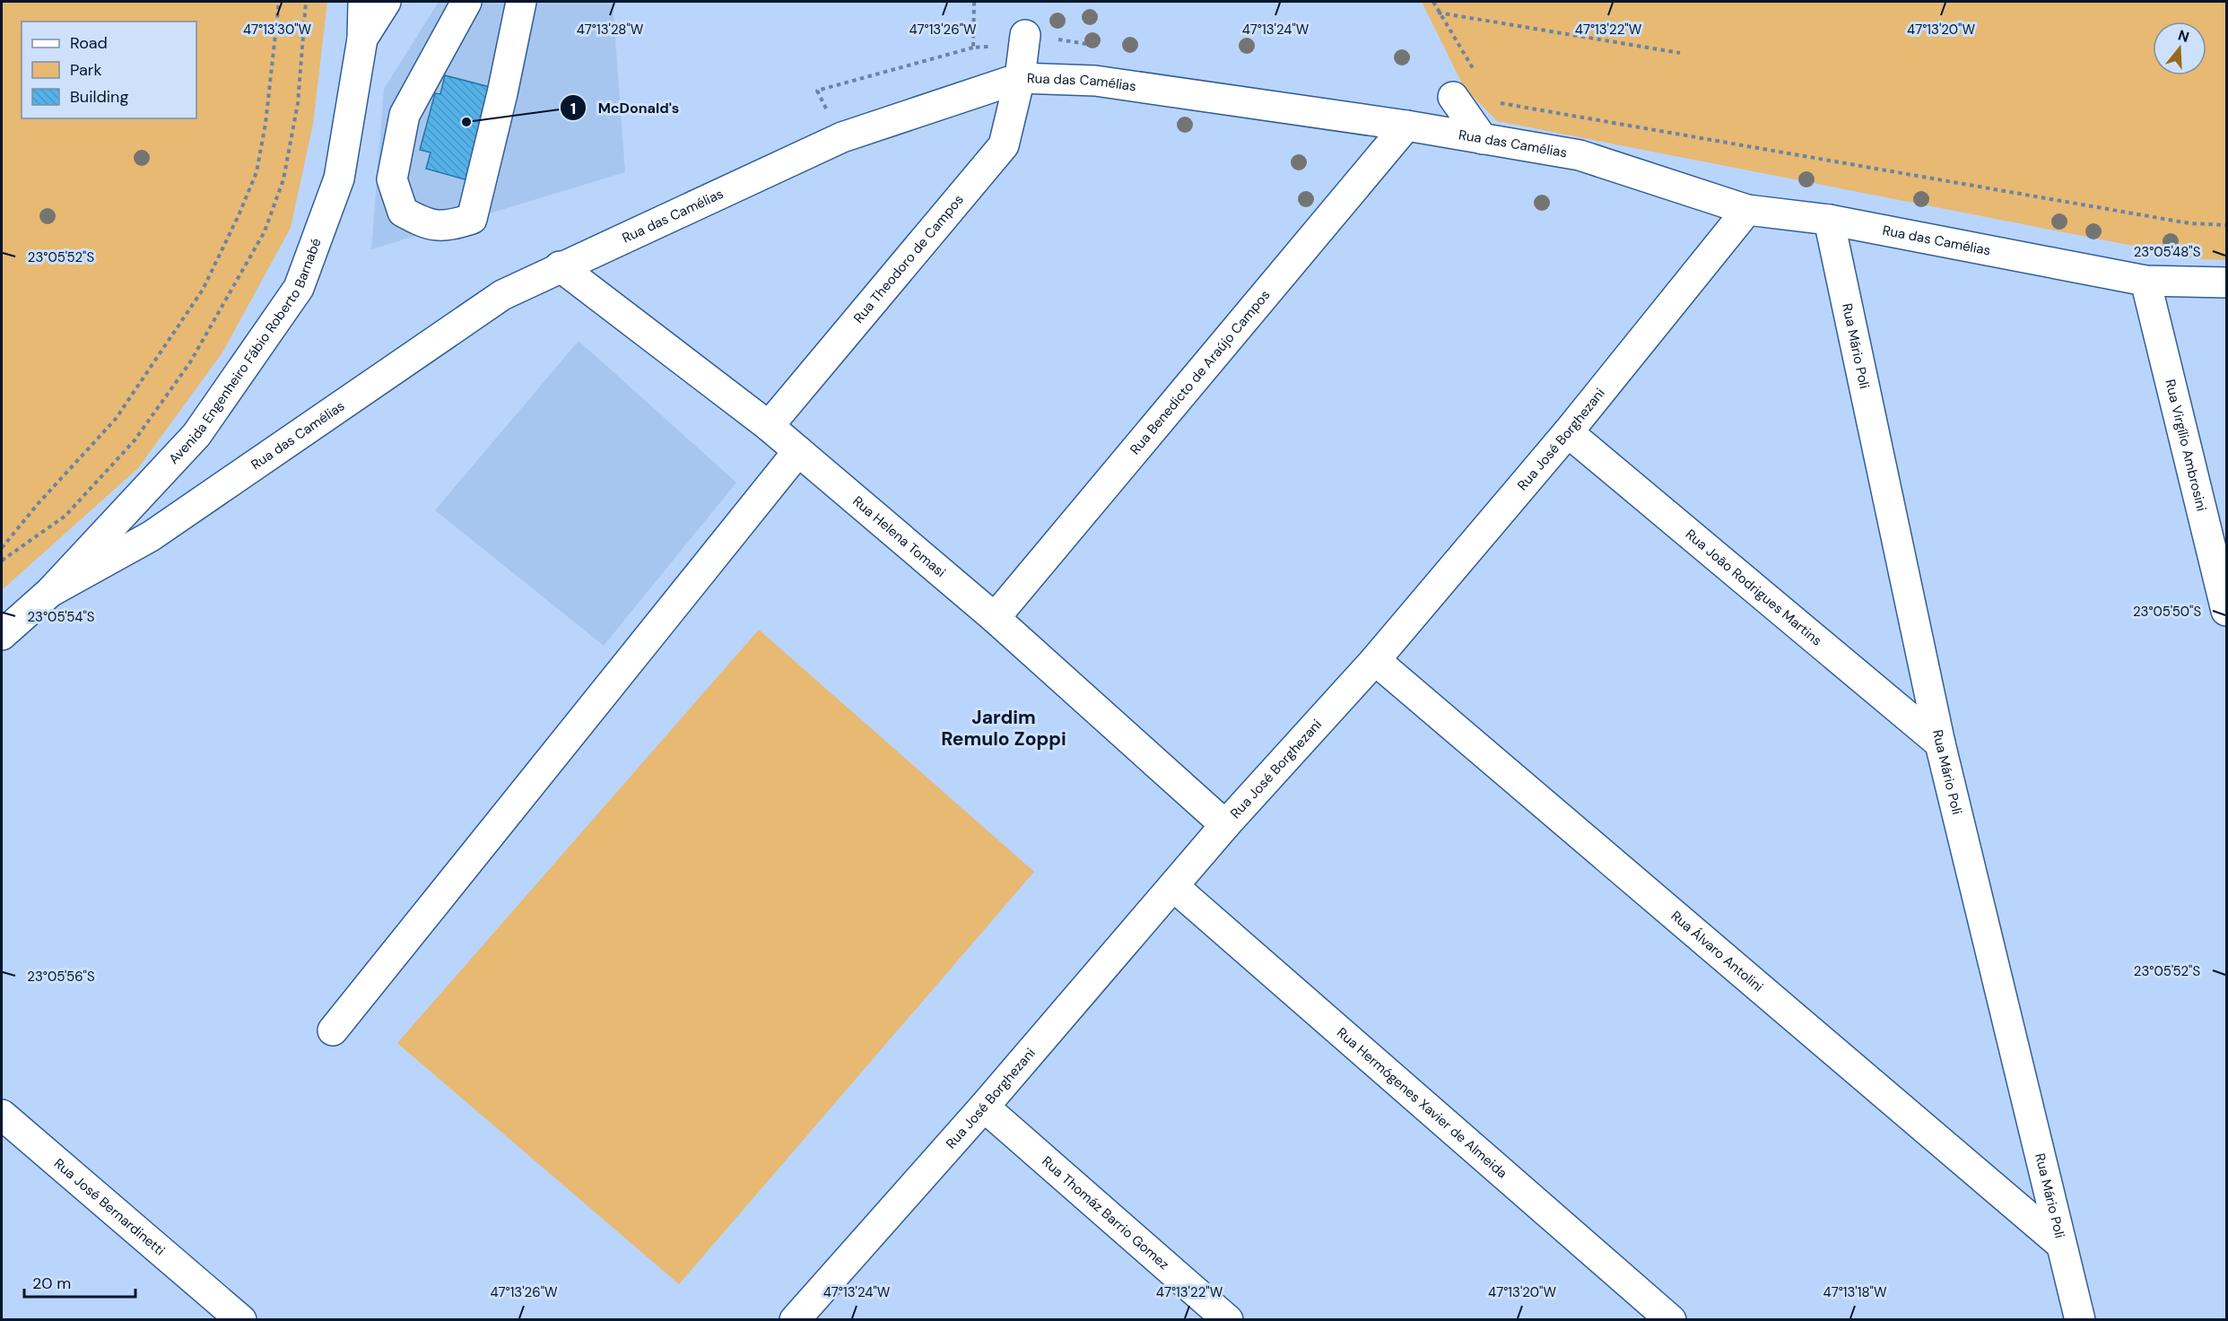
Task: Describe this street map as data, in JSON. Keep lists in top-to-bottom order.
{
  "streets": {
    "street": [
      "Rua das Camélias",
      "Rua Theodoro de Campos",
      "Rua Mário Poli",
      "Avenida Engenheiro Fábio Roberto Barnabé",
      "Rua Benedicto de Araújo Campos",
      "Rua José Borghezani",
      "Rua Virgílio Ambrosini",
      "Rua Helena Tomasi",
      "Rua João Rodrigues Martins",
      "Rua Álvaro Antolini",
      "Rua Hermógenes Xavier de Almeida",
      "Rua José Bernardinetti",
      "Rua Thomáz Barrio Gomez"
    ]
  },
  "crossings": [
    ["Rua das Camélias", "Rua Theodoro de Campos"],
    ["Rua das Camélias", "Rua Mário Poli"],
    ["Rua das Camélias", "Avenida Engenheiro Fábio Roberto Barnabé"],
    ["Rua das Camélias", "Rua Benedicto de Araújo Campos"],
    ["Rua das Camélias", "Rua José Borghezani"],
    ["Rua das Camélias", "Rua Virgílio Ambrosini"],
    ["Rua das Camélias", "Rua Helena Tomasi"],
    ["Rua Theodoro de Campos", "Rua Helena Tomasi"],
    ["Rua Mário Poli", "Rua João Rodrigues Martins"],
    ["Rua Mário Poli", "Rua Álvaro Antolini"],
    ["Rua Benedicto de Araújo Campos", "Rua Helena Tomasi"],
    ["Rua José Borghezani", "Rua Helena Tomasi"],
    ["Rua José Borghezani", "Rua João Rodrigues Martins"],
    ["Rua José Borghezani", "Rua Álvaro Antolini"],
    ["Rua José Borghezani", "Rua Hermógenes Xavier de Almeida"],
    ["Rua José Borghezani", "Rua Thomáz Barrio Gomez"]
  ],
  "districts": ["Jardim Remulo Zoppi"],
  "places": ["McDonald's"],
  "legend": ["Road", "Park", "Building"],
  "scale_bar": "20 m",
  "north": "top",
  "coordinates": [
    "47°13'30\"W",
    "47°13'28\"W",
    "47°13'26\"W",
    "47°13'24\"W",
    "47°13'22\"W",
    "47°13'20\"W",
    "23°05'48\"S",
    "23°05'52\"S",
    "23°05'50\"S",
    "23°05'54\"S",
    "23°05'56\"S",
    "47°13'18\"W"
  ]
}
